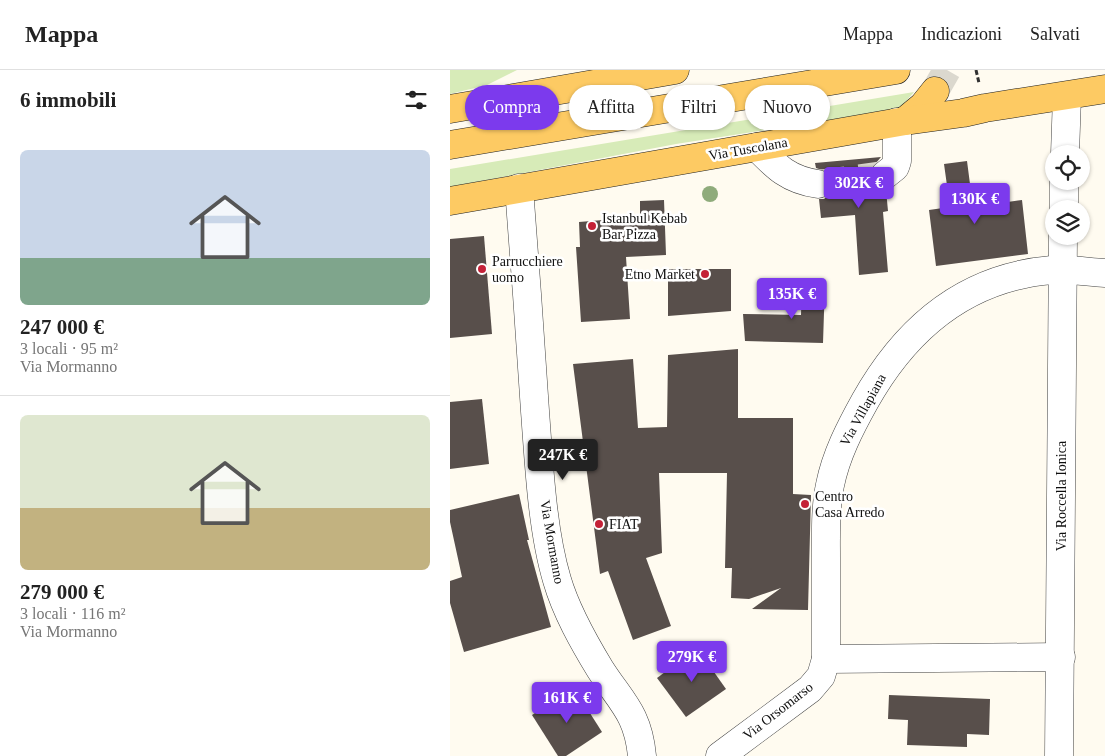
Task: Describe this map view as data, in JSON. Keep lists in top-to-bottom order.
{
  "streets": {
    "main road": ["Via Tuscolana"],
    "street": [
      "Via Villapiana",
      "Via Roccella Ionica",
      "Via Mormanno",
      "Via Orsomarso"
    ]
  },
  "crossings": [
    ["Via Tuscolana", "Via Mormanno"],
    ["Via Villapiana", "Via Roccella Ionica"],
    ["Via Villapiana", "Via Orsomarso"]
  ],
  "places": [
    "Istanbul Kebab Bar Pizza",
    "Parrucchiere uomo",
    "Etno Market",
    "Centro Casa Arredo",
    "FIAT"
  ],
  "page": {
    "header": "Mappa",
    "nav": ["Mappa", "Indicazioni", "Salvati"],
    "heading": "6 immobili",
    "chip": [
      "Compra",
      "Affitta",
      "Filtri",
      "Nuovo"
    ],
    "list": [
      {
        "name": "247 000 €",
        "note": "3 locali · 95 m² · Via Mormanno"
      },
      {
        "name": "279 000 €",
        "note": "3 locali · 116 m² · Via Mormanno"
      }
    ],
    "price": [
      "302K €",
      "130K €",
      "135K €",
      "247K €",
      "279K €",
      "161K €"
    ]
  }
}
